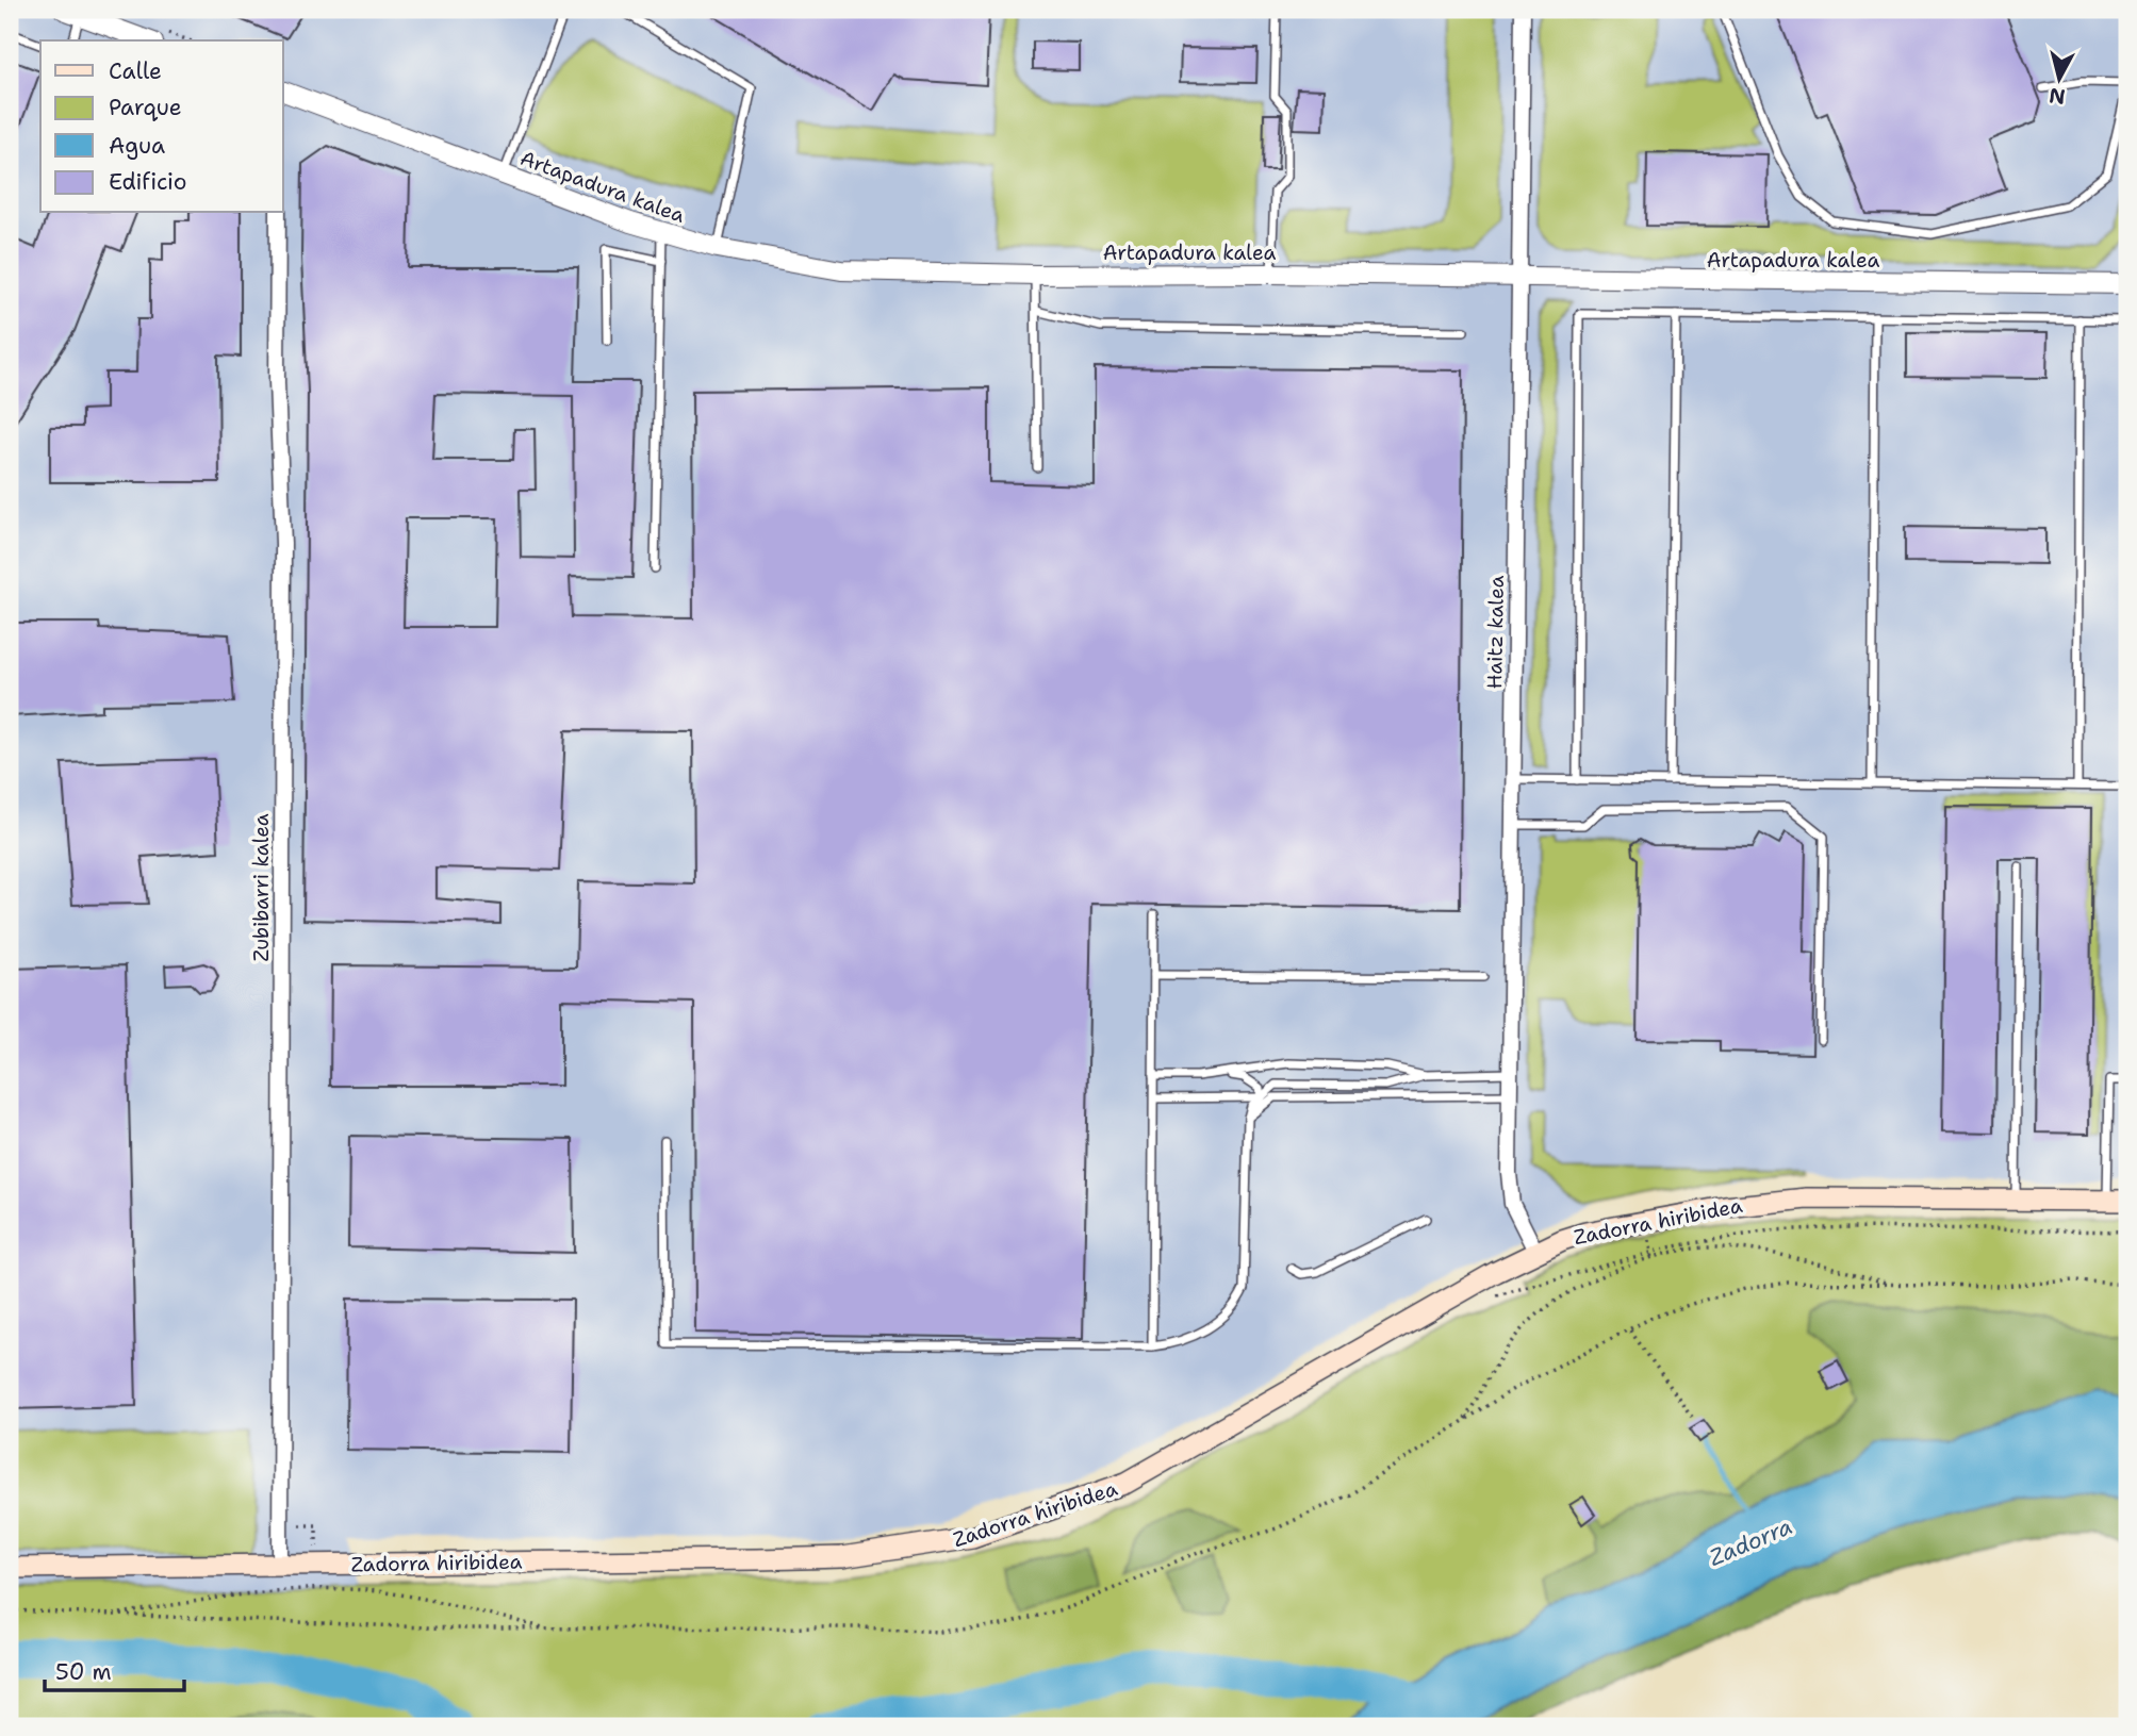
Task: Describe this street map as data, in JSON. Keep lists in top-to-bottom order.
{
  "streets": {
    "main road": ["Zadorra hiribidea"],
    "street": ["Artapadura kalea", "Haitz kalea", "Zubibarri kalea"]
  },
  "crossings": [
    ["Artapadura kalea", "Haitz kalea"],
    ["Haitz kalea", "Zadorra hiribidea"],
    ["Zubibarri kalea", "Zadorra hiribidea"]
  ],
  "water": ["Zadorra"],
  "legend": [
    "Calle",
    "Parque",
    "Agua",
    "Edificio"
  ],
  "scale_bar": "50 m",
  "north": "bottom"
}
